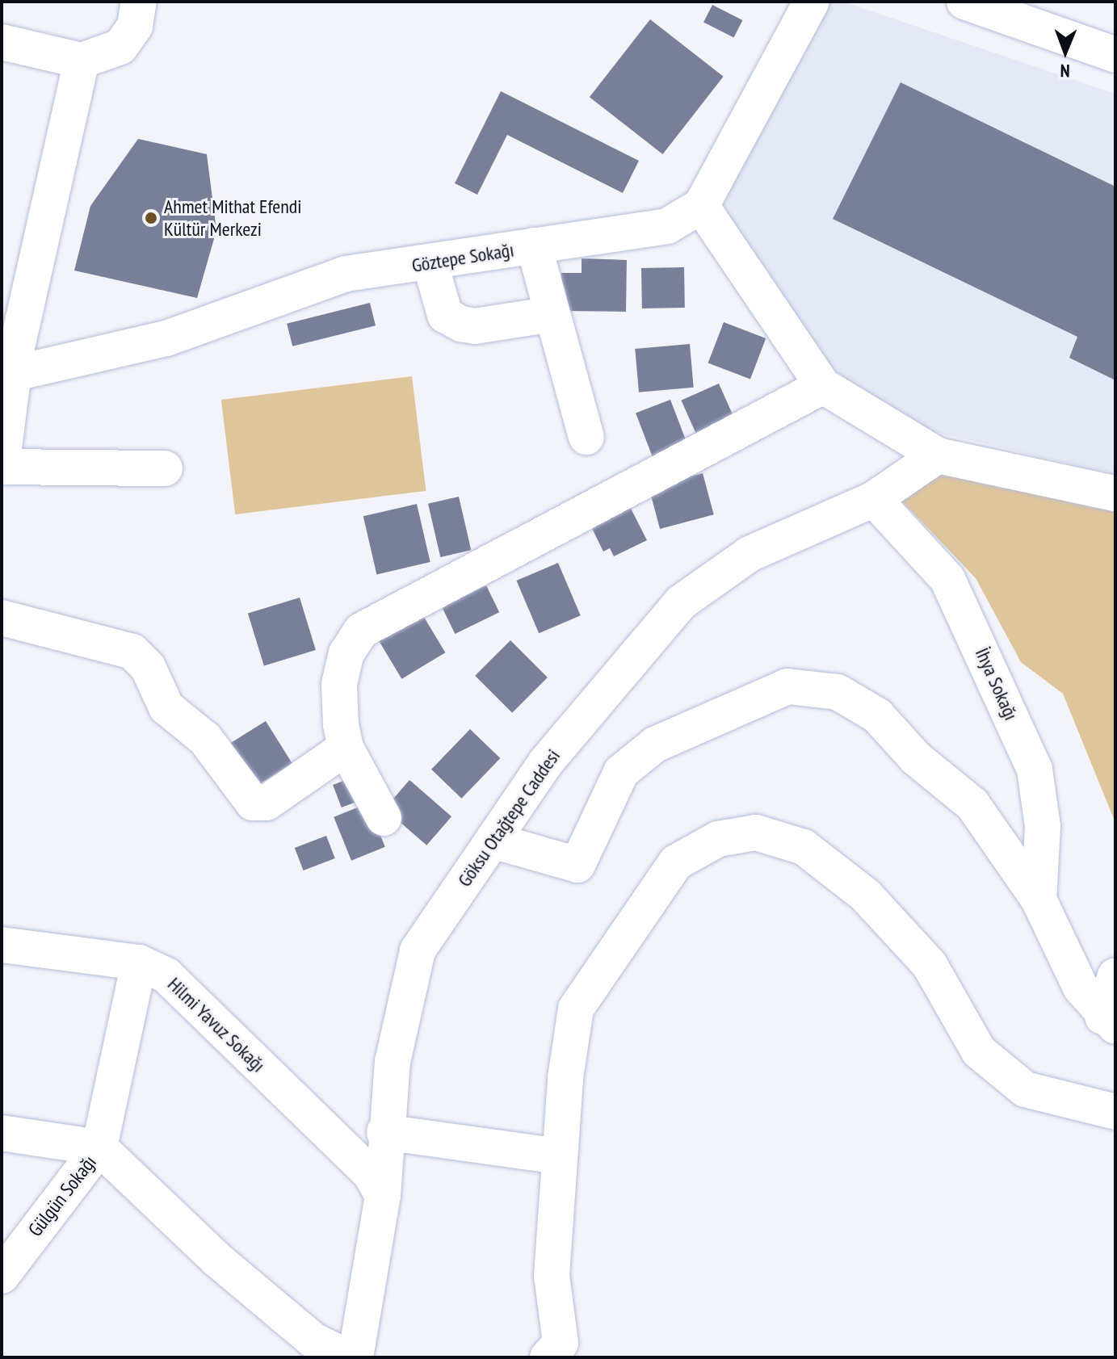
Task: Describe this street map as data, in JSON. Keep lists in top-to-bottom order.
{
  "streets": {
    "street": [
      "Göztepe Sokağı",
      "İhya Sokağı",
      "Göksu Otağtepe Caddesi",
      "Hilmi Yavuz Sokağı",
      "Gülgün Sokağı"
    ]
  },
  "crossings": [
    ["İhya Sokağı", "Göksu Otağtepe Caddesi"],
    ["Göksu Otağtepe Caddesi", "Hilmi Yavuz Sokağı"]
  ],
  "places": ["Ahmet Mithat Efendi Kültür Merkezi"],
  "north": "bottom"
}
